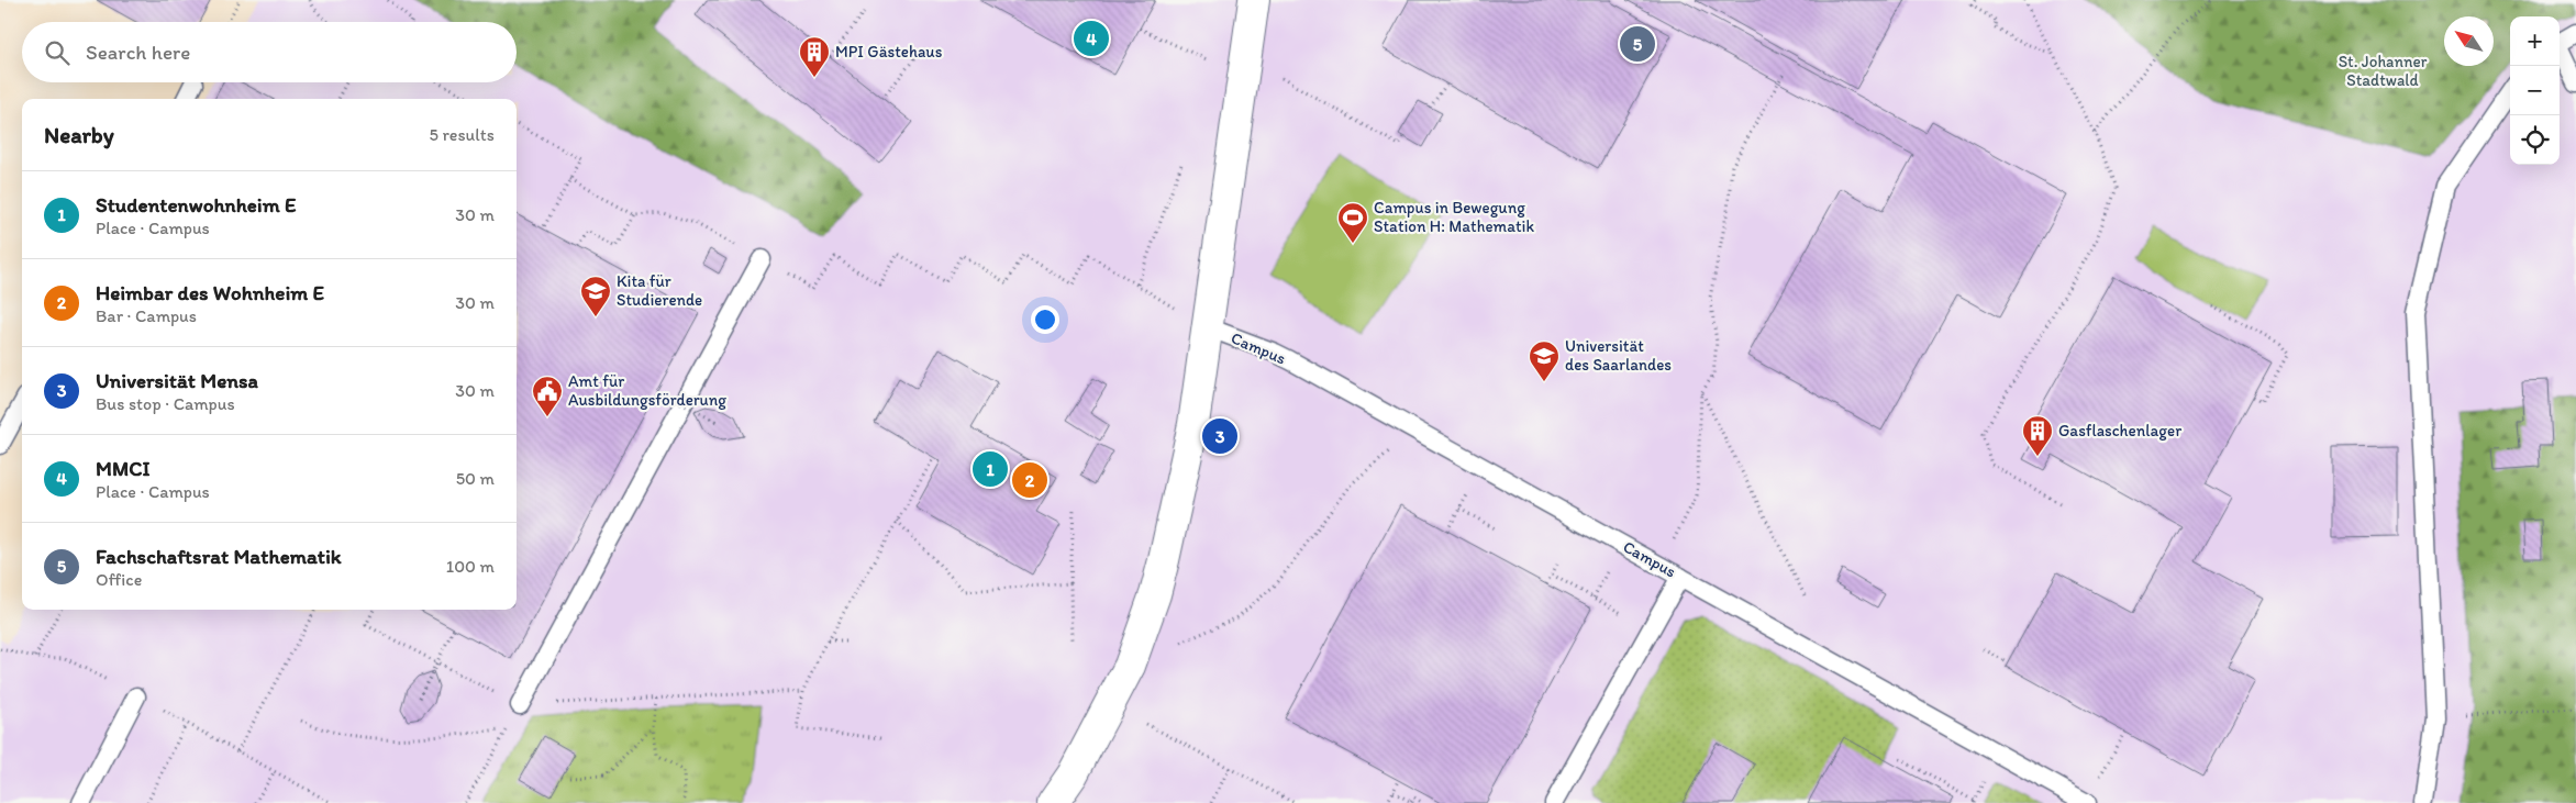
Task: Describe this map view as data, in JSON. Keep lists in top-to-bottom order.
{
  "streets": {
    "street": ["Campus"]
  },
  "parks": ["St. Johanner Stadtwald"],
  "places": {
    "building": ["MPI Gästehaus", "Gasflaschenlager"],
    "sports": ["Campus in Bewegung Station H: Mathematik"],
    "school or university": ["Kita für Studierende", "Universität des Saarlandes"],
    "public building": ["Amt für Ausbildungsförderung"]
  },
  "north": "top left",
  "page": {
    "map_buttons": ["+", "−"],
    "pins": [
      "4",
      "5",
      "3",
      "1",
      "2"
    ],
    "search": "Search here",
    "heading": ["Nearby", "5 results"],
    "list": [
      {
        "mark": "1",
        "name": "Studentenwohnheim E",
        "note": "Place · Campus",
        "value": "30 m"
      },
      {
        "mark": "2",
        "name": "Heimbar des Wohnheim E",
        "note": "Bar · Campus",
        "value": "30 m"
      },
      {
        "mark": "3",
        "name": "Universität Mensa",
        "note": "Bus stop · Campus",
        "value": "30 m"
      },
      {
        "mark": "4",
        "name": "MMCI",
        "note": "Place · Campus",
        "value": "50 m"
      },
      {
        "mark": "5",
        "name": "Fachschaftsrat Mathematik",
        "note": "Office",
        "value": "100 m"
      }
    ]
  }
}
